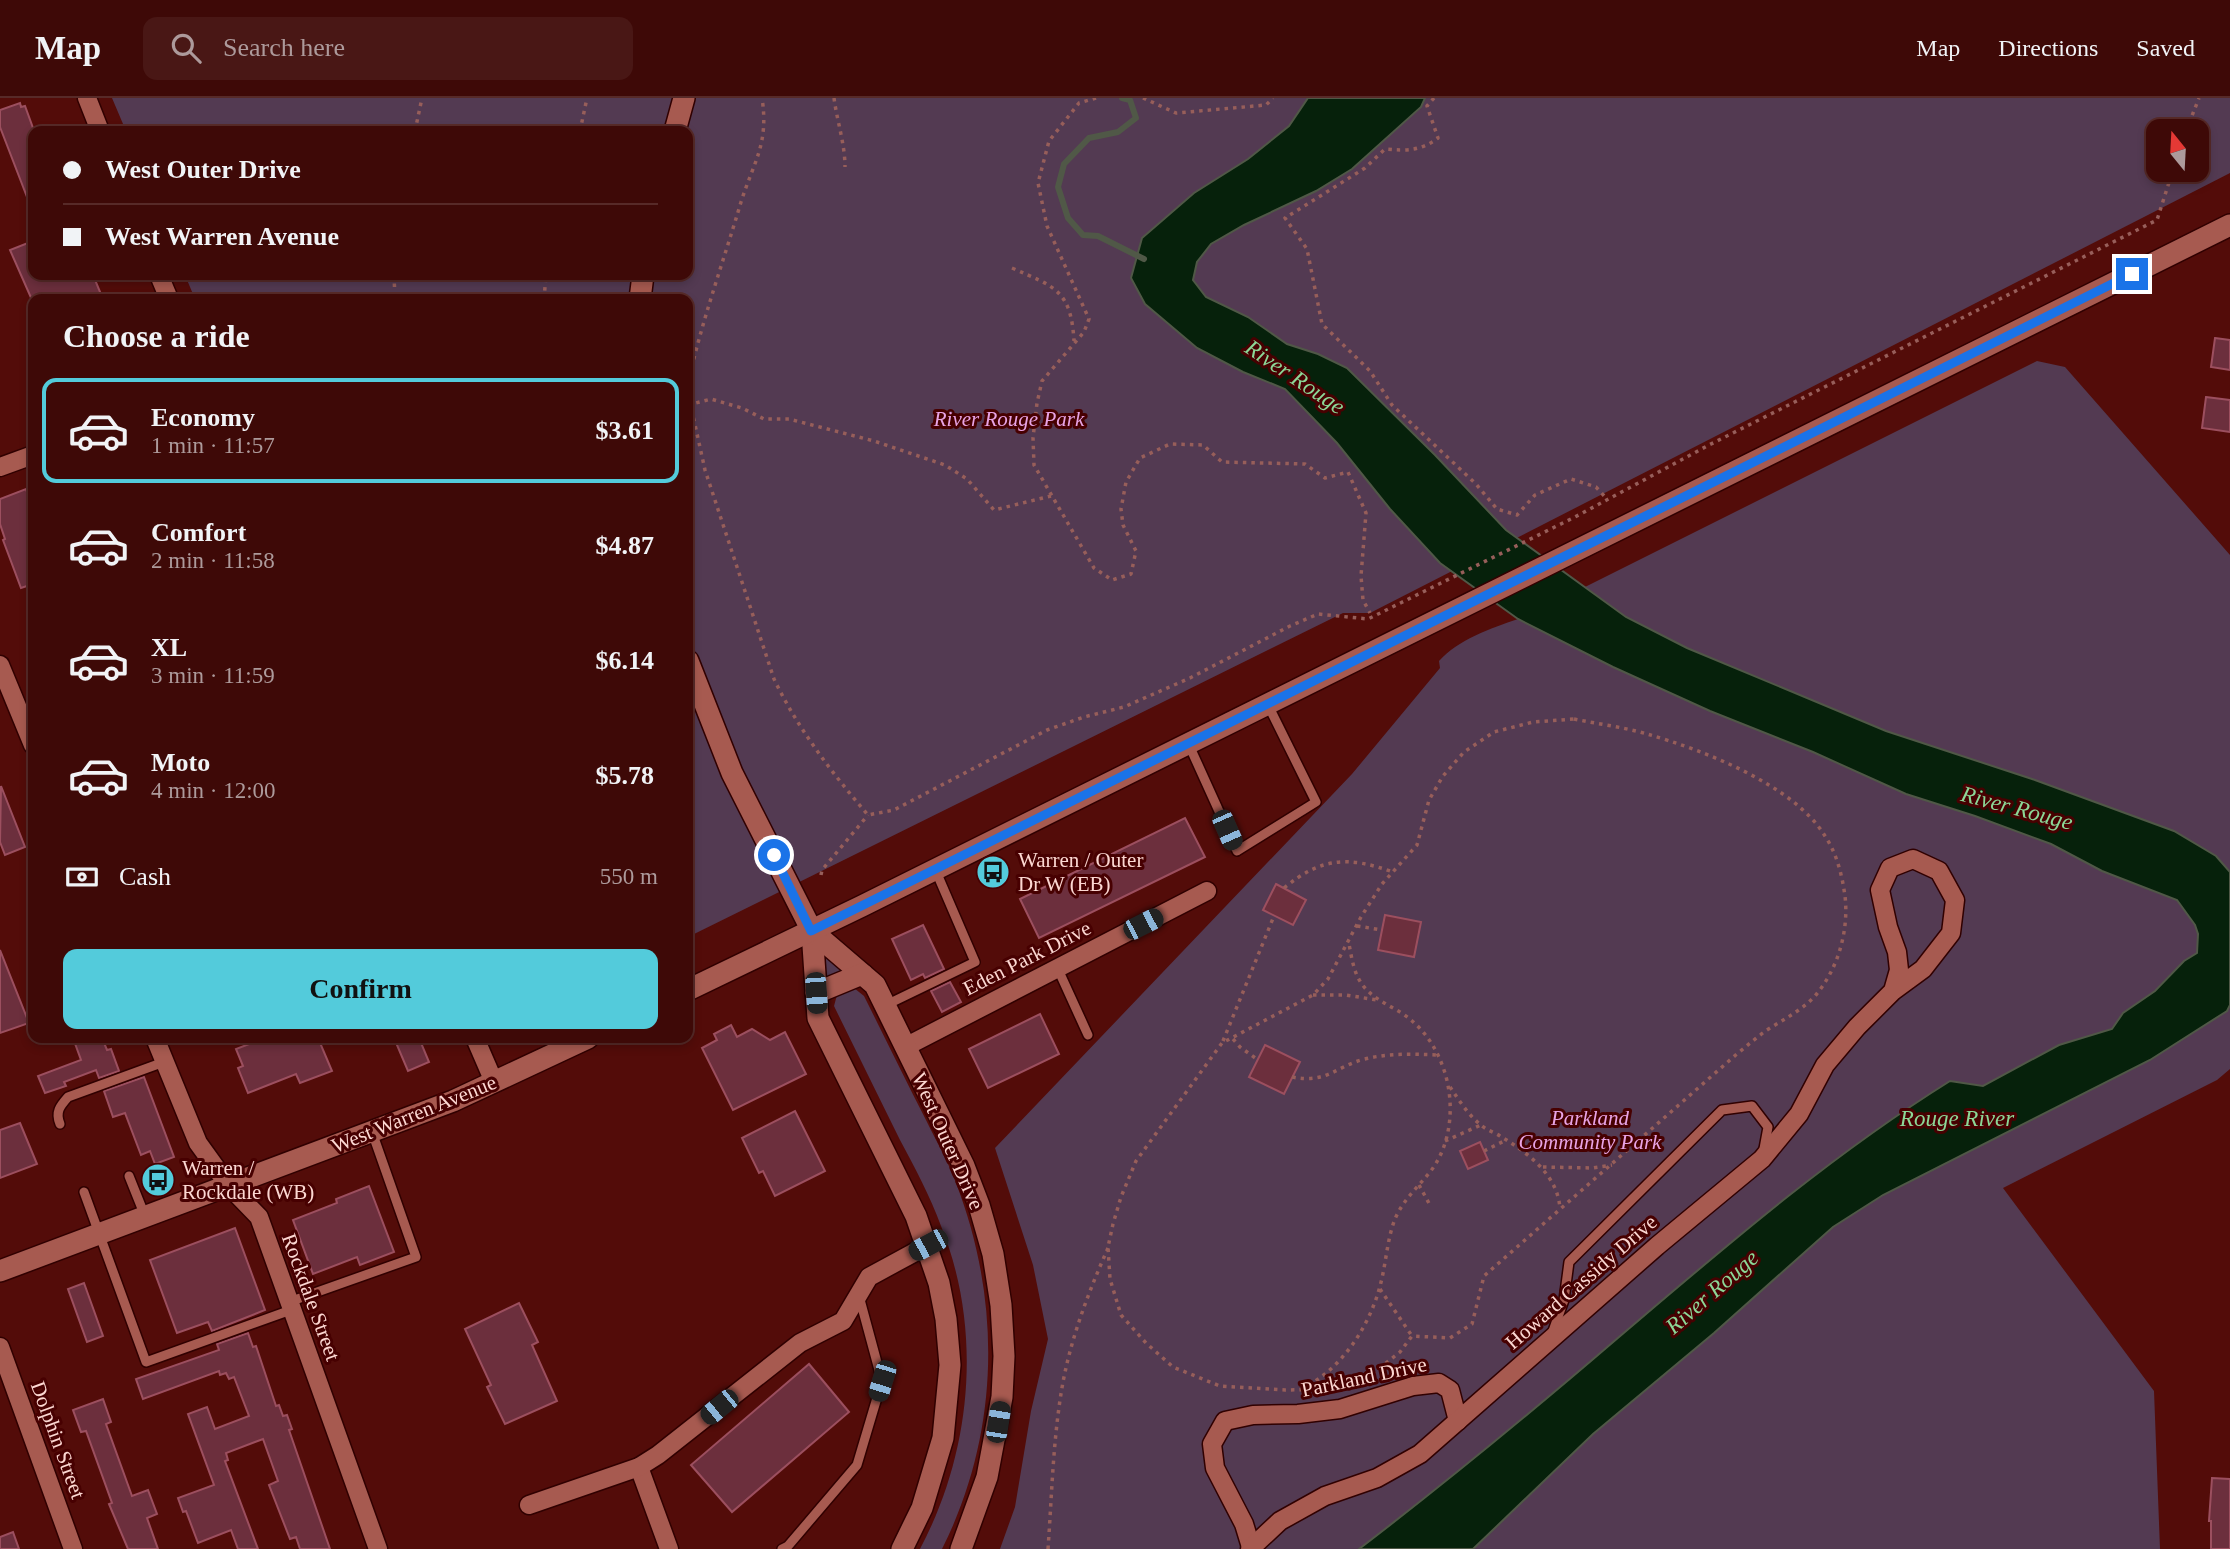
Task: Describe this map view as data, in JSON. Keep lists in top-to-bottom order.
{
  "streets": {
    "main road": ["West Warren Avenue", "West Outer Drive"],
    "street": [
      "Eden Park Drive",
      "Howard Cassidy Drive",
      "Rockdale Street",
      "Parkland Drive",
      "Dolphin Street"
    ]
  },
  "crossings": [
    ["Eden Park Drive", "West Outer Drive"],
    ["West Warren Avenue", "Rockdale Street"],
    ["Howard Cassidy Drive", "Parkland Drive"]
  ],
  "water": ["River Rouge", "Rouge River"],
  "parks": ["River Rouge Park", "Parkland Community Park"],
  "places": {
    "bus stop": ["Warren / Outer Dr W (EB)", "Warren / Rockdale (WB)"]
  },
  "north": "top",
  "page": {
    "header": "Map",
    "search": "Search here",
    "nav": ["Map", "Directions", "Saved"],
    "banner": ["West Outer Drive", "West Warren Avenue"],
    "heading": "Choose a ride",
    "list": [
      {
        "name": "Economy",
        "note": "1 min · 11:57",
        "value": "$3.61"
      },
      {
        "name": "Comfort",
        "note": "2 min · 11:58",
        "value": "$4.87"
      },
      {
        "name": "XL",
        "note": "3 min · 11:59",
        "value": "$6.14"
      },
      {
        "name": "Moto",
        "note": "4 min · 12:00",
        "value": "$5.78"
      }
    ],
    "pay": ["Cash", "550 m"],
    "buttons": "Confirm"
  }
}
